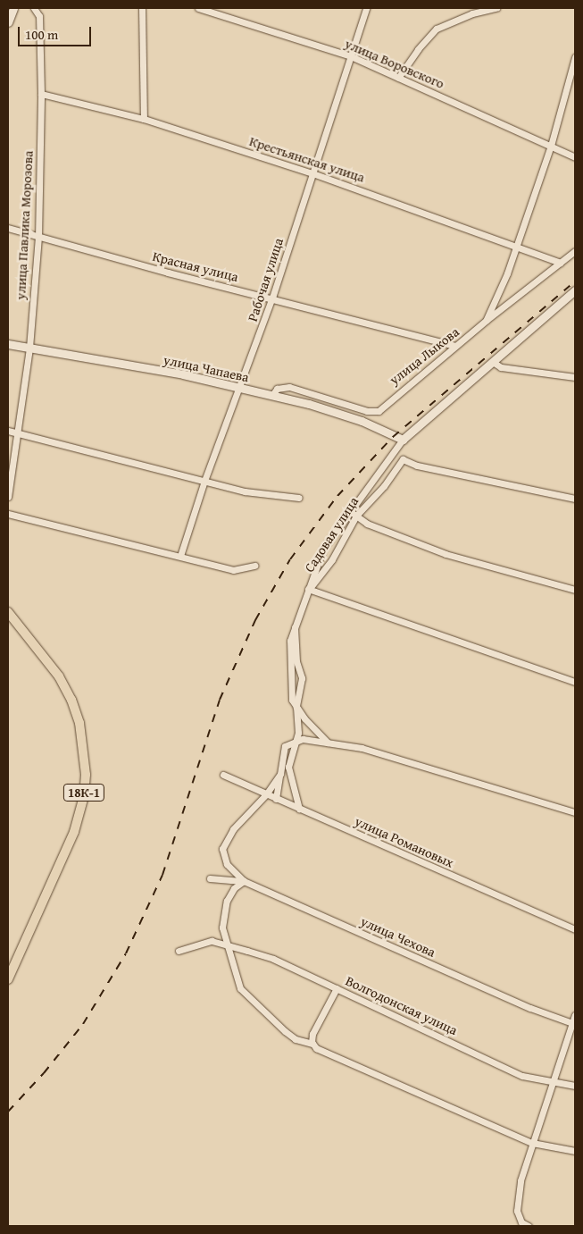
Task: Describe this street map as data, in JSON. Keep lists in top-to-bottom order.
{
  "streets": {
    "main road": ["18К-1"],
    "street": [
      "улица Воровского",
      "Крестьянская улица",
      "улица Павлика Морозова",
      "Красная улица",
      "Рабочая улица",
      "улица Лыкова",
      "улица Чапаева",
      "Садовая улица",
      "улица Романовых",
      "улица Чехова",
      "Волгодонская улица"
    ]
  },
  "crossings": [
    ["улица Воровского", "Рабочая улица"],
    ["Крестьянская улица", "улица Павлика Морозова"],
    ["Крестьянская улица", "Рабочая улица"],
    ["Крестьянская улица", "улица Лыкова"],
    ["улица Павлика Морозова", "Красная улица"],
    ["улица Павлика Морозова", "улица Чапаева"],
    ["Красная улица", "Рабочая улица"],
    ["Красная улица", "улица Лыкова"],
    ["Рабочая улица", "улица Чапаева"],
    ["улица Лыкова", "улица Чапаева"],
    ["улица Чапаева", "Садовая улица"]
  ],
  "scale_bar": "100 m"
}
